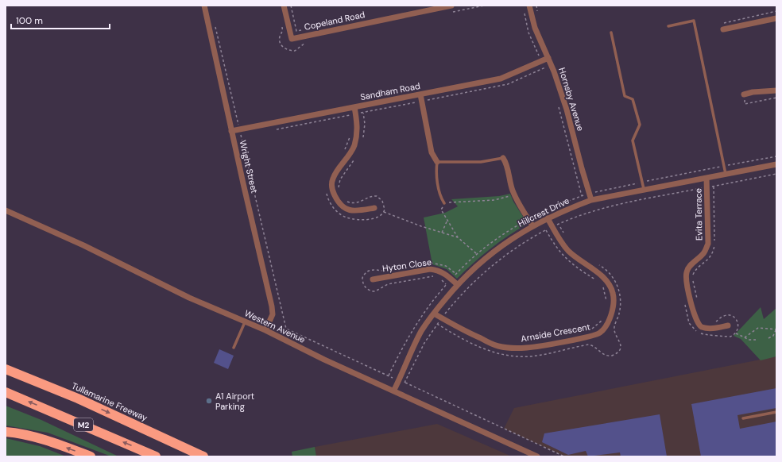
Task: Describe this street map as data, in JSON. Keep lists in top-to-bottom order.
{
  "streets": {
    "highway": ["Tullamarine Freeway", "M2"],
    "street": [
      "Copeland Road",
      "Sandham Road",
      "Hornsby Avenue",
      "Wright Street",
      "Hillcrest Drive",
      "Evita Terrace",
      "Hyton Close",
      "Western Avenue",
      "Arnside Crescent"
    ]
  },
  "crossings": [
    ["Sandham Road", "Hornsby Avenue"],
    ["Sandham Road", "Wright Street"],
    ["Hornsby Avenue", "Hillcrest Drive"],
    ["Wright Street", "Western Avenue"],
    ["Hillcrest Drive", "Evita Terrace"],
    ["Hillcrest Drive", "Hyton Close"],
    ["Hillcrest Drive", "Western Avenue"],
    ["Hillcrest Drive", "Arnside Crescent"]
  ],
  "places": ["A1 Airport Parking"],
  "scale_bar": "100 m"
}
